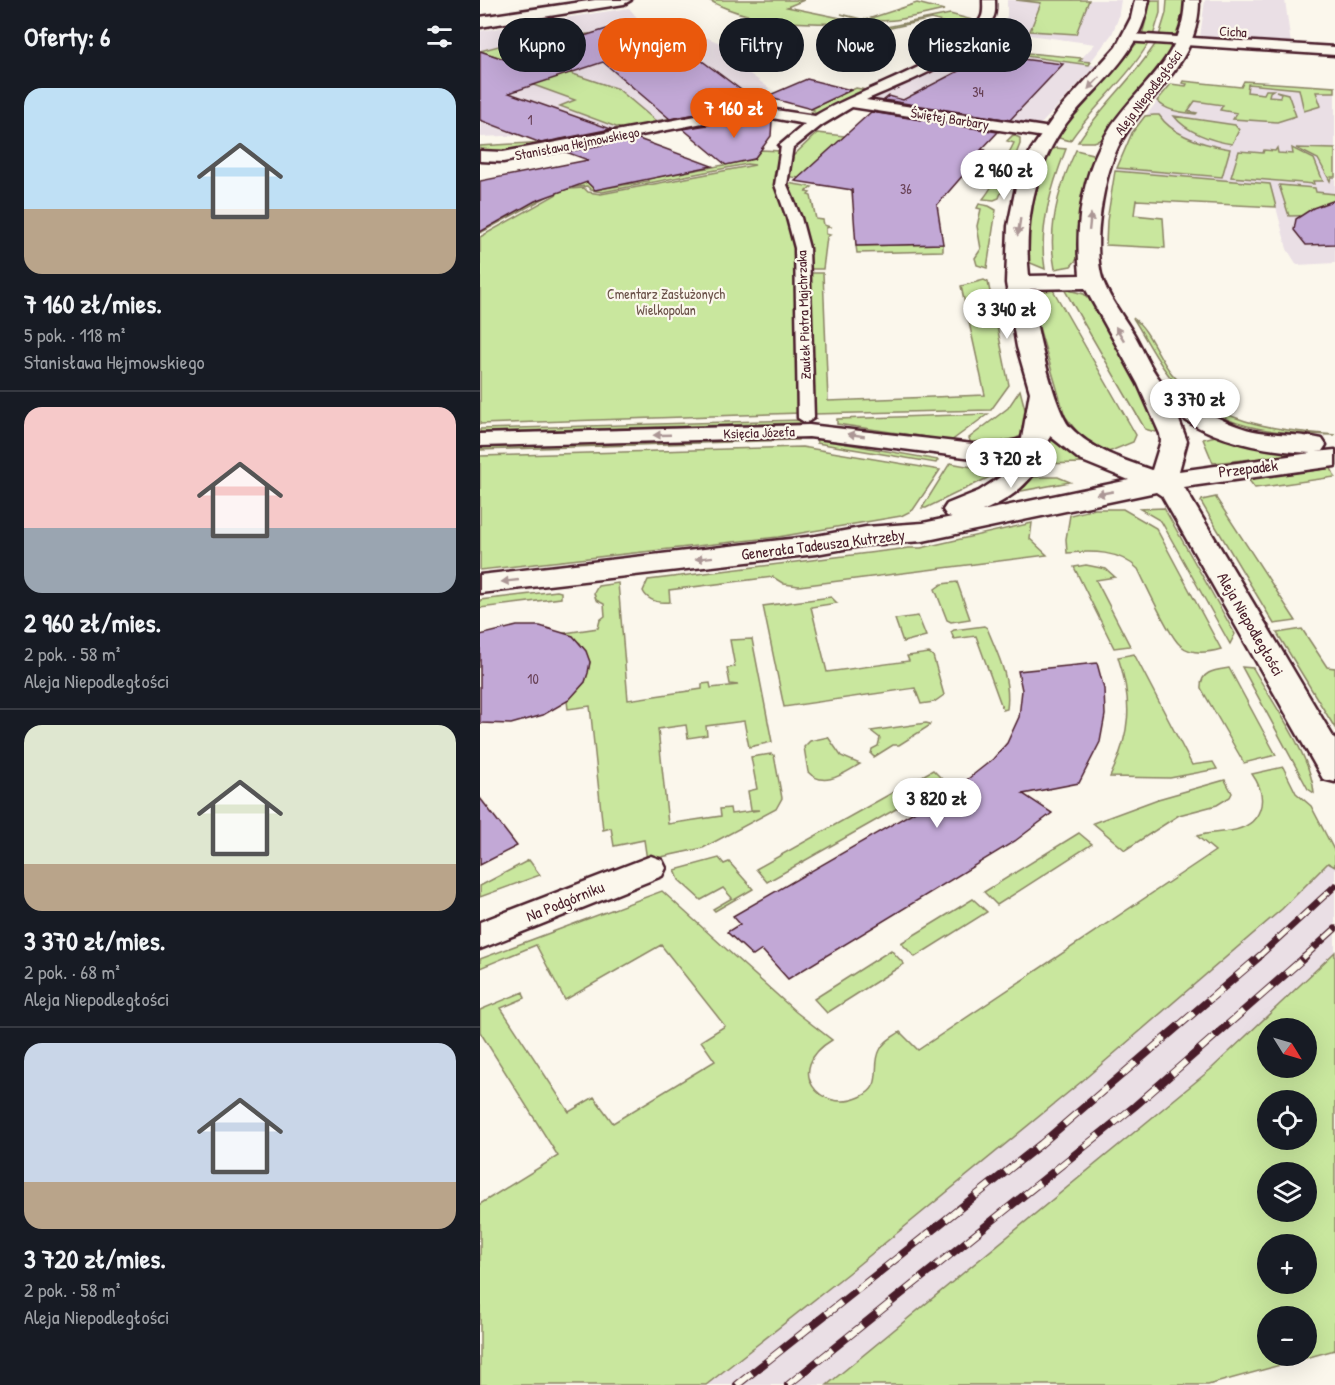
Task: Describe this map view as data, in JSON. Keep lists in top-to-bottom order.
{
  "streets": {
    "street": [
      "Cicha",
      "Aleja Niepodległości",
      "Świętej Barbary",
      "Stanisława Hejmowskiego",
      "Zaułek Piotra Majchrzaka",
      "Księcia Józefa",
      "Przepadek",
      "Generała Tadeusza Kutrzeby",
      "Na Podgórniku"
    ]
  },
  "crossings": [
    ["Cicha", "Aleja Niepodległości"],
    ["Aleja Niepodległości", "Świętej Barbary"],
    ["Aleja Niepodległości", "Księcia Józefa"],
    ["Aleja Niepodległości", "Przepadek"],
    ["Aleja Niepodległości", "Generała Tadeusza Kutrzeby"],
    ["Przepadek", "Generała Tadeusza Kutrzeby"]
  ],
  "one_way": ["Księcia Józefa", "Generała Tadeusza Kutrzeby"],
  "parks": ["Cmentarz Zasłużonych Wielkopolan"],
  "house_numbers": [
    "34",
    "1",
    "36",
    "10"
  ],
  "north": "bottom right",
  "page": {
    "heading": "Oferty: 6",
    "chip": [
      "Kupno",
      "Wynajem",
      "Filtry",
      "Nowe",
      "Mieszkanie"
    ],
    "list": [
      {
        "name": "7 160 zł/mies.",
        "note": "5 pok. · 118 m² · Stanisława Hejmowskiego"
      },
      {
        "name": "2 960 zł/mies.",
        "note": "2 pok. · 58 m² · Aleja Niepodległości"
      },
      {
        "name": "3 370 zł/mies.",
        "note": "2 pok. · 68 m² · Aleja Niepodległości"
      },
      {
        "name": "3 720 zł/mies.",
        "note": "2 pok. · 58 m² · Aleja Niepodległości"
      }
    ],
    "price": [
      "7 160 zł",
      "2 960 zł",
      "3 340 zł",
      "3 370 zł",
      "3 720 zł",
      "3 820 zł"
    ],
    "map_buttons": ["+", "−"]
  }
}
